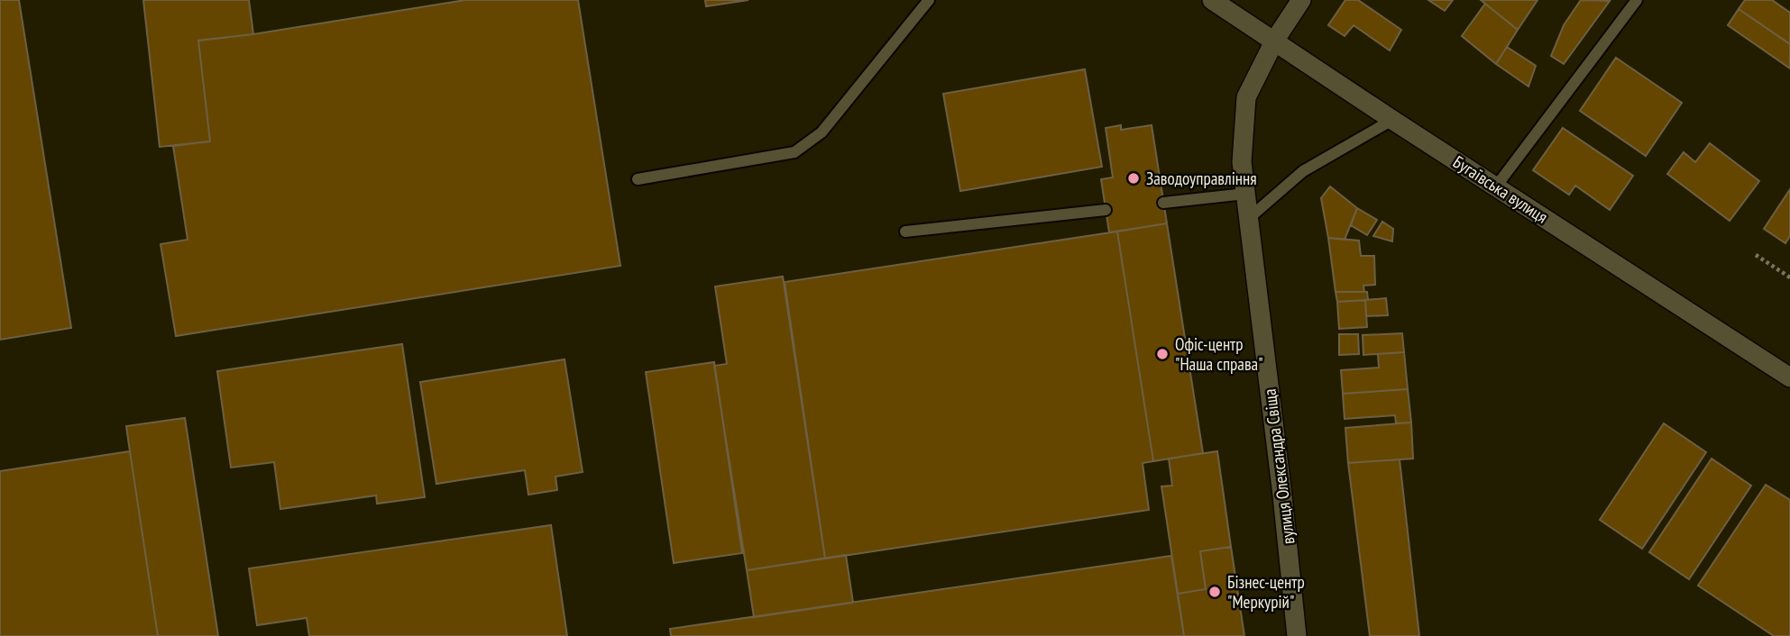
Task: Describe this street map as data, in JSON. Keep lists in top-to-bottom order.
{
  "streets": {
    "main road": ["Бугаївська вулиця", "вулиця Олександра Свіща"]
  },
  "crossings": [
    ["Бугаївська вулиця", "вулиця Олександра Свіща"]
  ],
  "places": ["Заводоуправління", "Офіс-центр \"Наша справа\"", "Бізнес-центр \"Меркурій\""]
}
